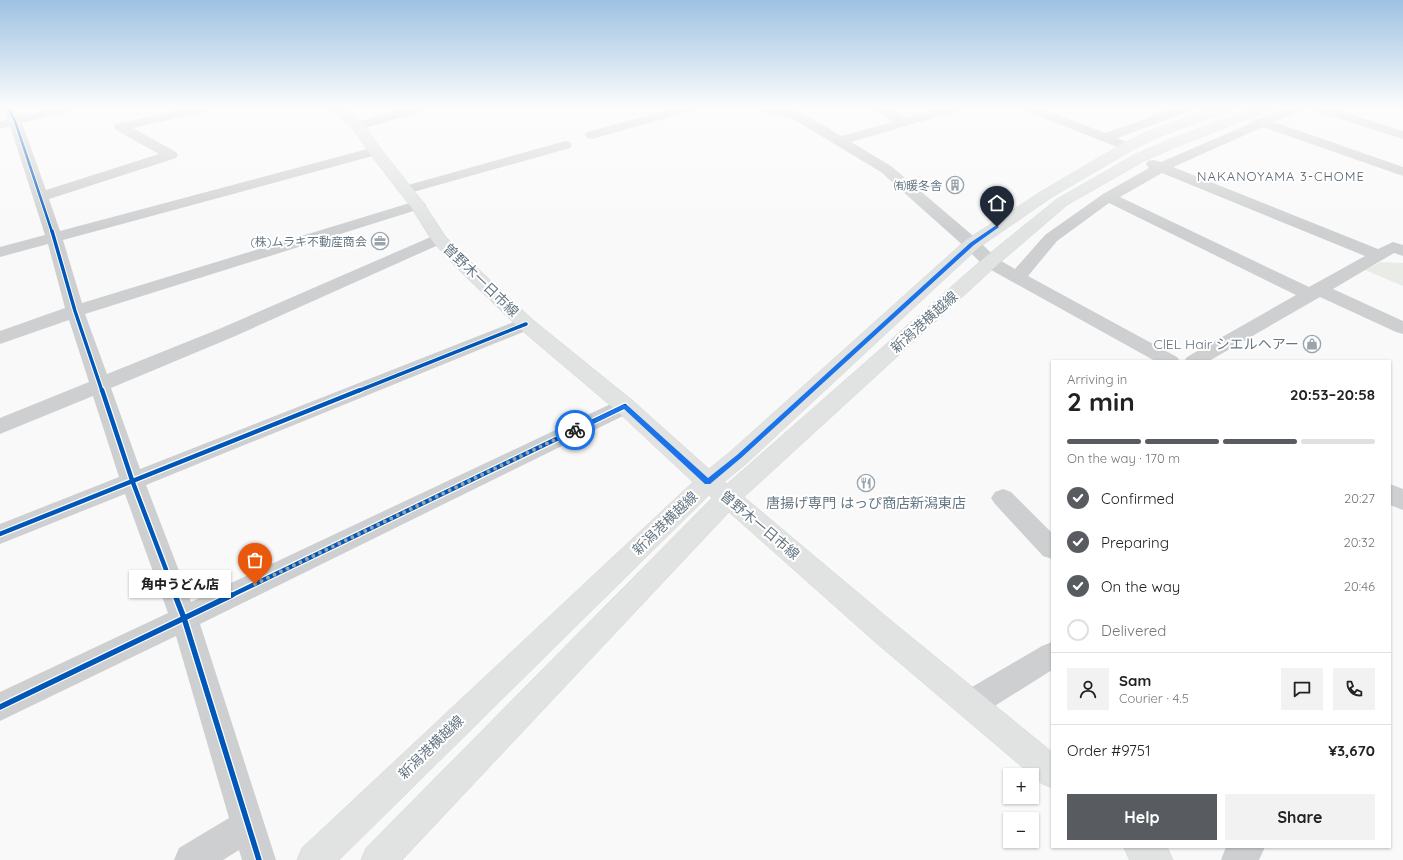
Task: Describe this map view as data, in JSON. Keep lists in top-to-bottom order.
{
  "streets": {
    "main road": ["曽野木一日市線", "新潟港横越線"]
  },
  "crossings": [
    ["曽野木一日市線", "新潟港横越線"]
  ],
  "districts": ["NAKANOYAMA 3-CHOME"],
  "places": {
    "building": ["㈲暖冬舎"],
    "office": ["(株)ムラキ不動産商会"],
    "shop": ["ClEL Hair シエルヘアー"],
    "restaurant": ["唐揚げ専門 はっぴ商店新潟東店"],
    "other": ["角中うどん店"]
  },
  "page": {
    "heading": ["2 min", "Arriving in", "20:53–20:58"],
    "panel": [
      "Sam",
      "Courier · 4.5",
      "Order #9751",
      "¥3,670"
    ],
    "bar": "On the way · 170 m",
    "list": [
      ["Confirmed", "20:27"],
      ["Preparing", "20:32"],
      ["On the way", "20:46"],
      "Delivered"
    ],
    "bubble": "角中うどん店",
    "map_buttons": ["+", "−"],
    "buttons": ["Help", "Share"]
  }
}
